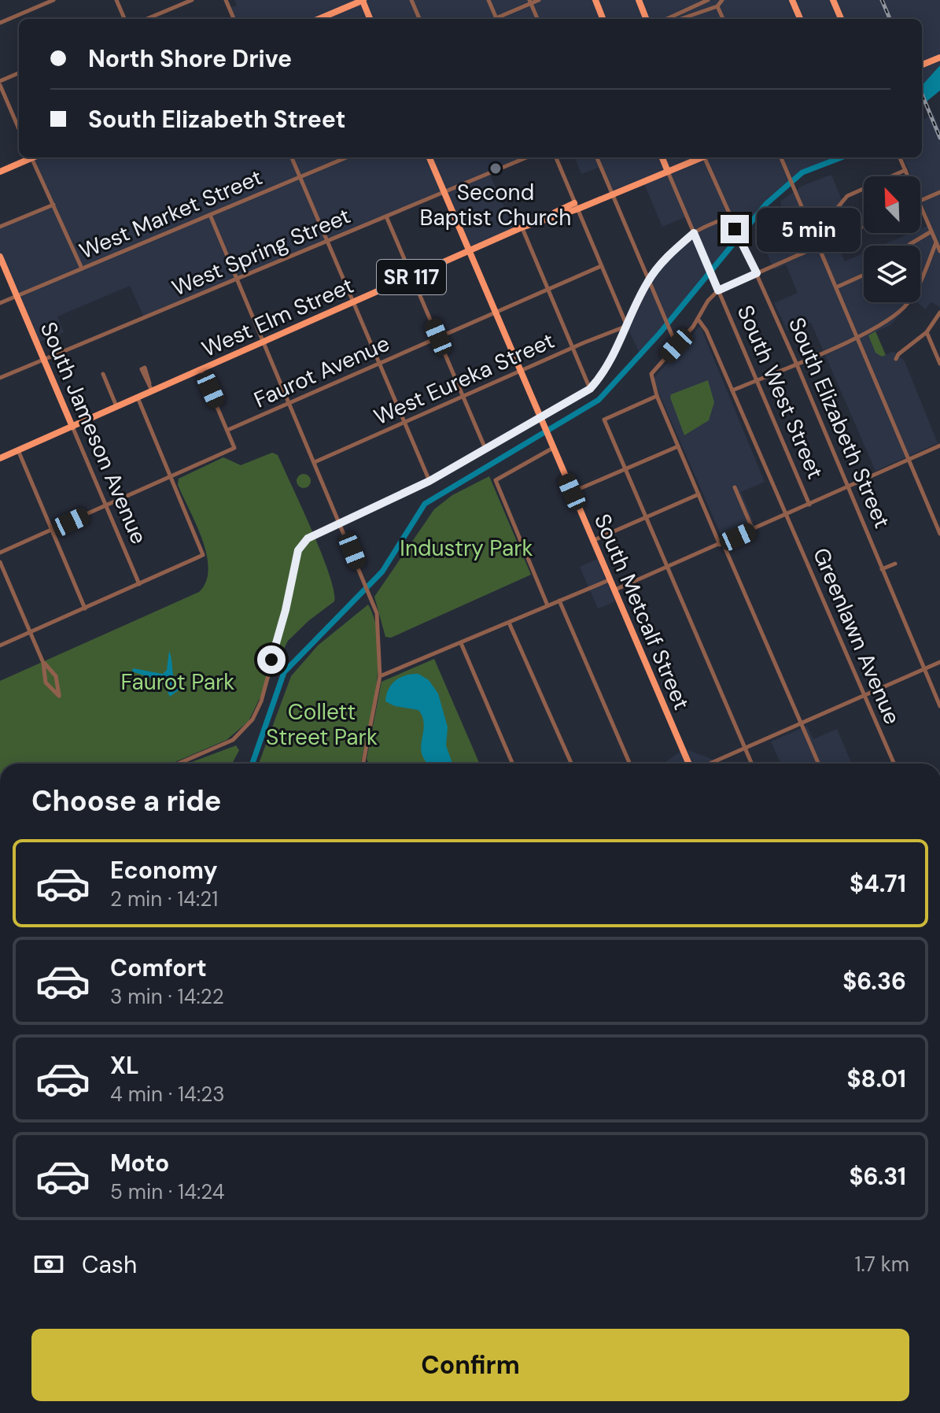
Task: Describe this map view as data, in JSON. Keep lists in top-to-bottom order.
{
  "streets": {
    "main road": [
      "SR 117",
      "West Elm Street",
      "South West Street",
      "South Jameson Avenue",
      "South Metcalf Street"
    ],
    "street": [
      "West Market Street",
      "West Spring Street",
      "Faurot Avenue",
      "West Eureka Street",
      "South Elizabeth Street",
      "Greenlawn Avenue"
    ]
  },
  "crossings": [
    ["West Market Street", "South Jameson Avenue"],
    ["West Spring Street", "South Jameson Avenue"],
    ["West Spring Street", "South Metcalf Street"],
    ["West Elm Street", "South West Street"],
    ["West Elm Street", "South Jameson Avenue"],
    ["West Elm Street", "South Metcalf Street"],
    ["Faurot Avenue", "South Metcalf Street"],
    ["West Eureka Street", "South Metcalf Street"]
  ],
  "parks": ["Industry Park", "Faurot Park", "Collett Street Park"],
  "places": ["Second Baptist Church"],
  "north": "top left",
  "page": {
    "banner": ["North Shore Drive", "South Elizabeth Street"],
    "bubble": "5 min",
    "heading": "Choose a ride",
    "list": [
      {
        "name": "Economy",
        "note": "2 min · 14:21",
        "value": "$4.71"
      },
      {
        "name": "Comfort",
        "note": "3 min · 14:22",
        "value": "$6.36"
      },
      {
        "name": "XL",
        "note": "4 min · 14:23",
        "value": "$8.01"
      },
      {
        "name": "Moto",
        "note": "5 min · 14:24",
        "value": "$6.31"
      }
    ],
    "pay": ["Cash", "1.7 km"],
    "buttons": "Confirm"
  }
}
